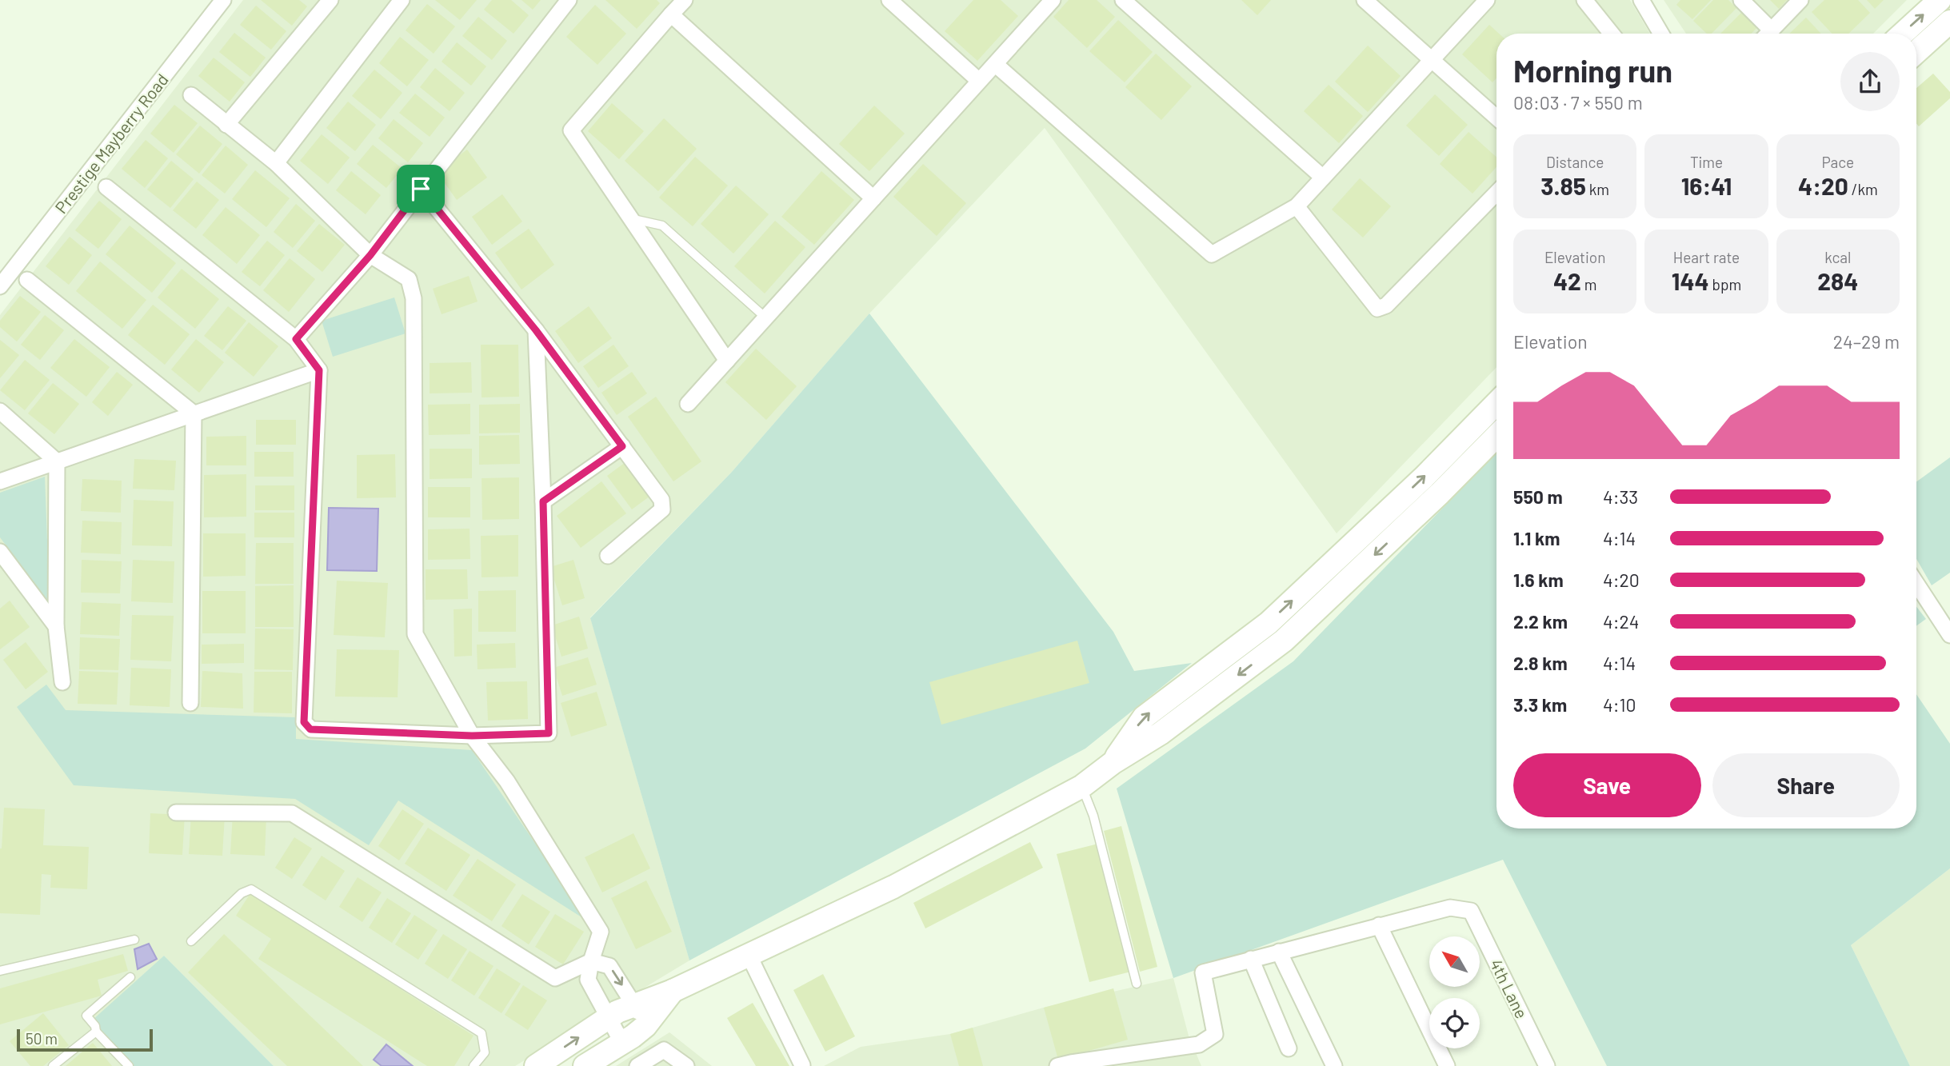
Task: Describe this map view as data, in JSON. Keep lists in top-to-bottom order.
{
  "streets": {
    "street": ["Prestige Mayberry Road", "4th Lane"]
  },
  "scale_bar": "50 m",
  "north": "top left",
  "page": {
    "heading": ["Morning run", "08:03 · 7 × 550 m"],
    "stats": [
      ["Distance", "3.85 km"],
      ["Time", "16:41"],
      ["Pace", "4:20 /km"],
      ["Elevation", "42 m"],
      ["Heart rate", "144 bpm"],
      ["kcal", "284"]
    ],
    "chart": ["Elevation", "24–29 m"],
    "list": [
      {
        "name": "550 m",
        "note": "4:33"
      },
      {
        "name": "1.1 km",
        "note": "4:14"
      },
      {
        "name": "1.6 km",
        "note": "4:20"
      },
      {
        "name": "2.2 km",
        "note": "4:24"
      },
      {
        "name": "2.8 km",
        "note": "4:14"
      },
      {
        "name": "3.3 km",
        "note": "4:10"
      }
    ],
    "buttons": ["Save", "Share"],
    "scale": "50 m"
  }
}
